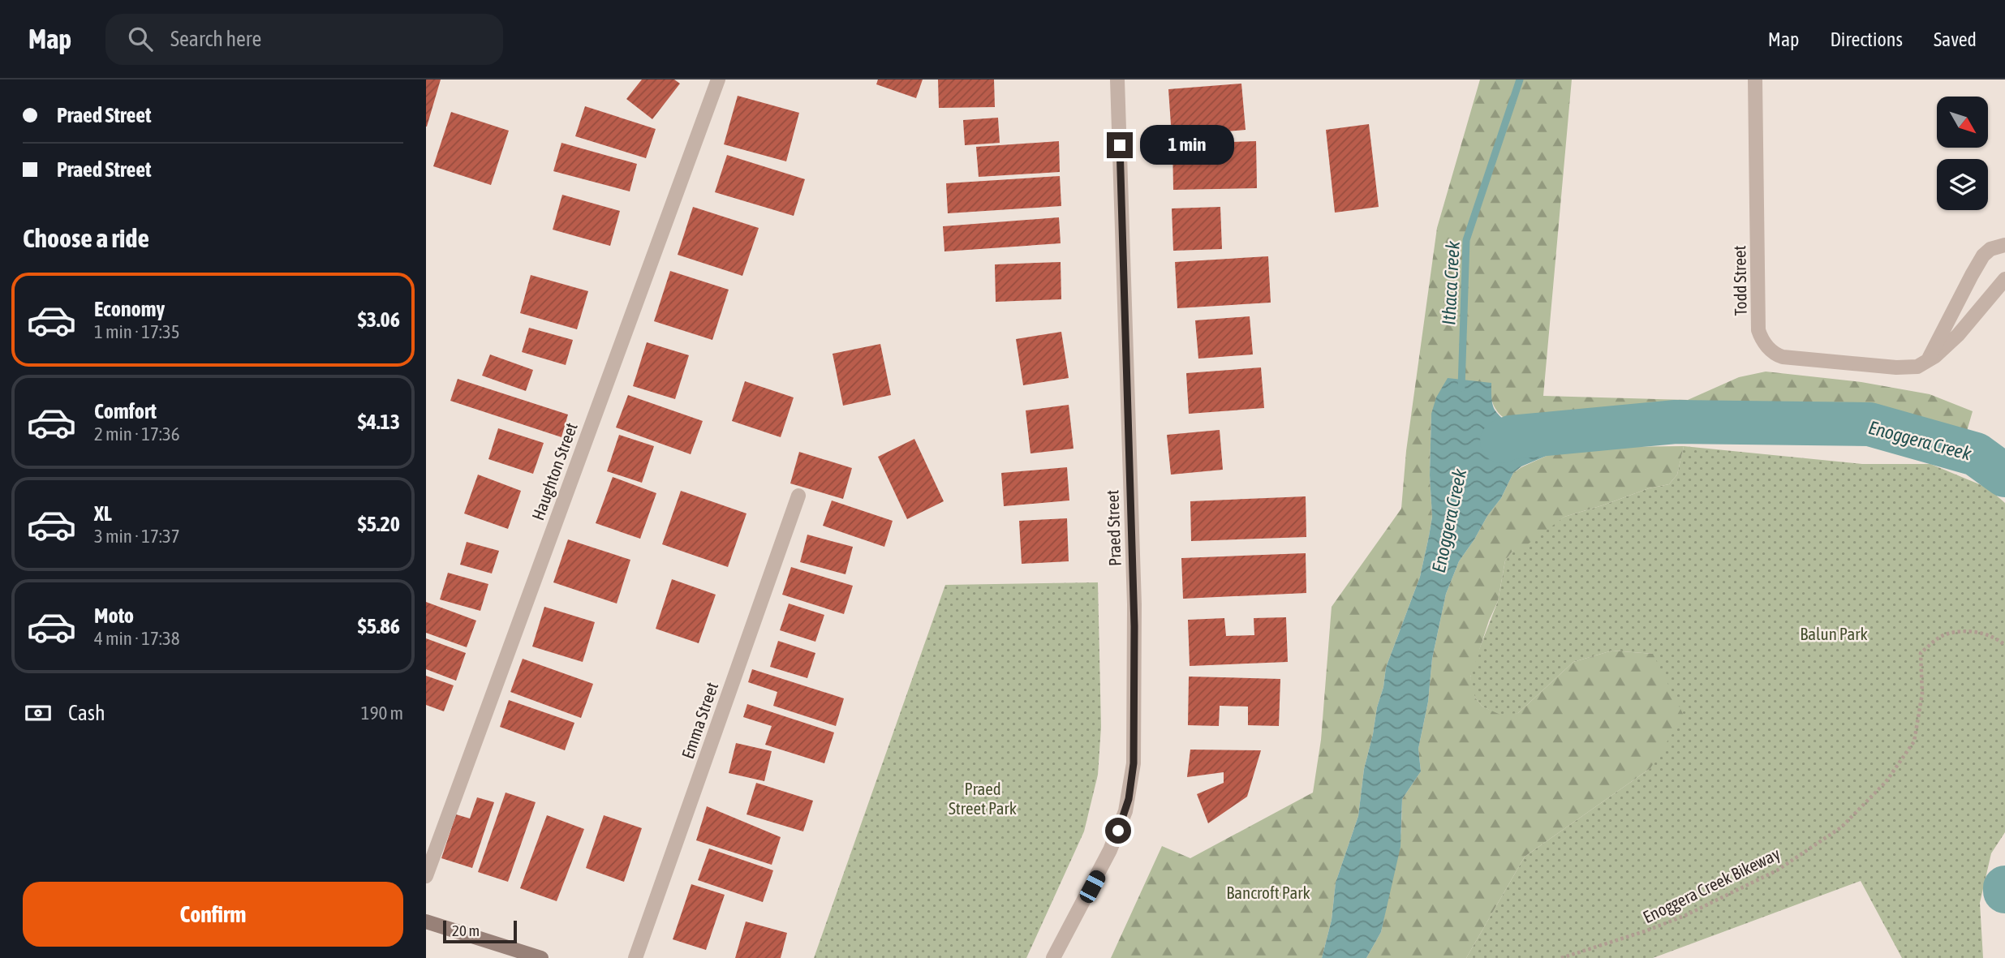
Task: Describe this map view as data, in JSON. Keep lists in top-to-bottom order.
{
  "streets": {
    "street": [
      "Todd Street",
      "Haughton Street",
      "Praed Street",
      "Emma Street"
    ],
    "path": ["Enoggera Creek Bikeway"]
  },
  "water": ["Ithaca Creek", "Enoggera Creek"],
  "parks": ["Balun Park", "Praed Street Park", "Bancroft Park"],
  "scale_bar": "20 m",
  "north": "bottom right",
  "page": {
    "header": "Map",
    "search": "Search here",
    "nav": ["Map", "Directions", "Saved"],
    "banner": ["Praed Street", "Praed Street"],
    "bubble": "1 min",
    "heading": "Choose a ride",
    "list": [
      {
        "name": "Economy",
        "note": "1 min · 17:35",
        "value": "$3.06"
      },
      {
        "name": "Comfort",
        "note": "2 min · 17:36",
        "value": "$4.13"
      },
      {
        "name": "XL",
        "note": "3 min · 17:37",
        "value": "$5.20"
      },
      {
        "name": "Moto",
        "note": "4 min · 17:38",
        "value": "$5.86"
      }
    ],
    "pay": ["Cash", "190 m"],
    "buttons": "Confirm",
    "scale": "20 m"
  }
}
